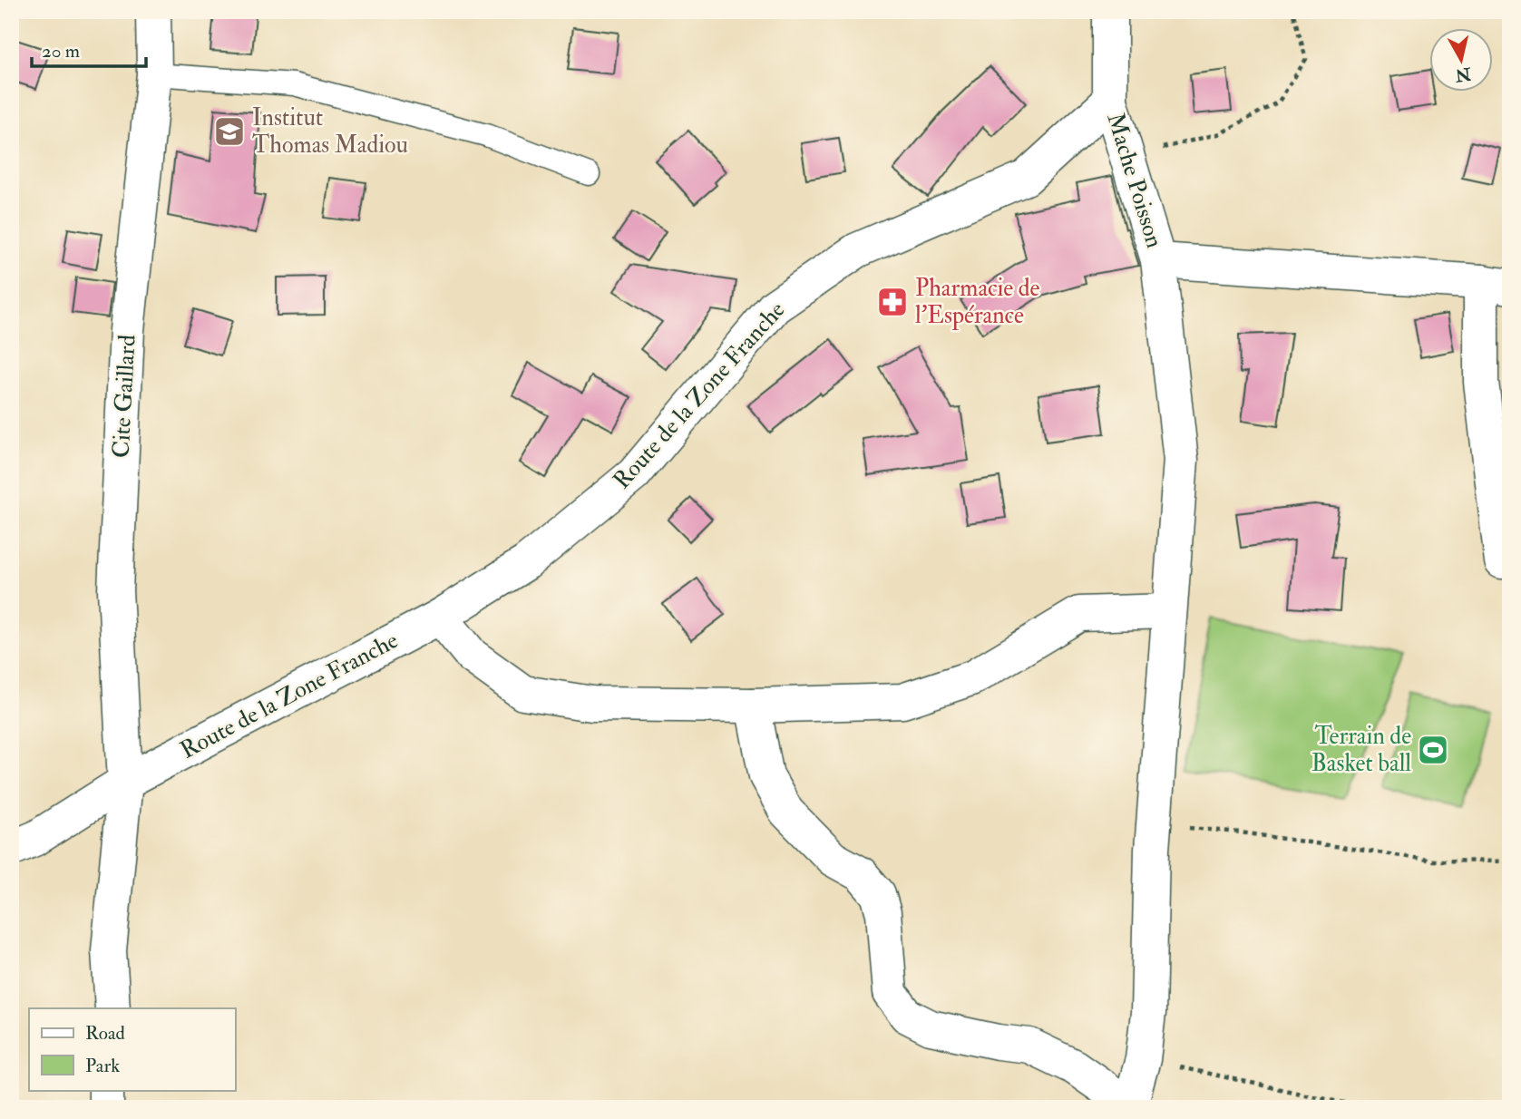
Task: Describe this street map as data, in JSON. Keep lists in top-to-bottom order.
{
  "streets": {
    "street": ["Mache Poisson", "Route de la Zone Franche", "Cite Gaillard"]
  },
  "crossings": [
    ["Mache Poisson", "Route de la Zone Franche"],
    ["Route de la Zone Franche", "Cite Gaillard"]
  ],
  "places": {
    "school or university": ["Institut Thomas Madiou"],
    "pharmacy": ["Pharmacie de l'Espérance"],
    "sports": ["Terrain de Basket ball"]
  },
  "legend": ["Road", "Park"],
  "scale_bar": "20 m",
  "north": "bottom"
}
